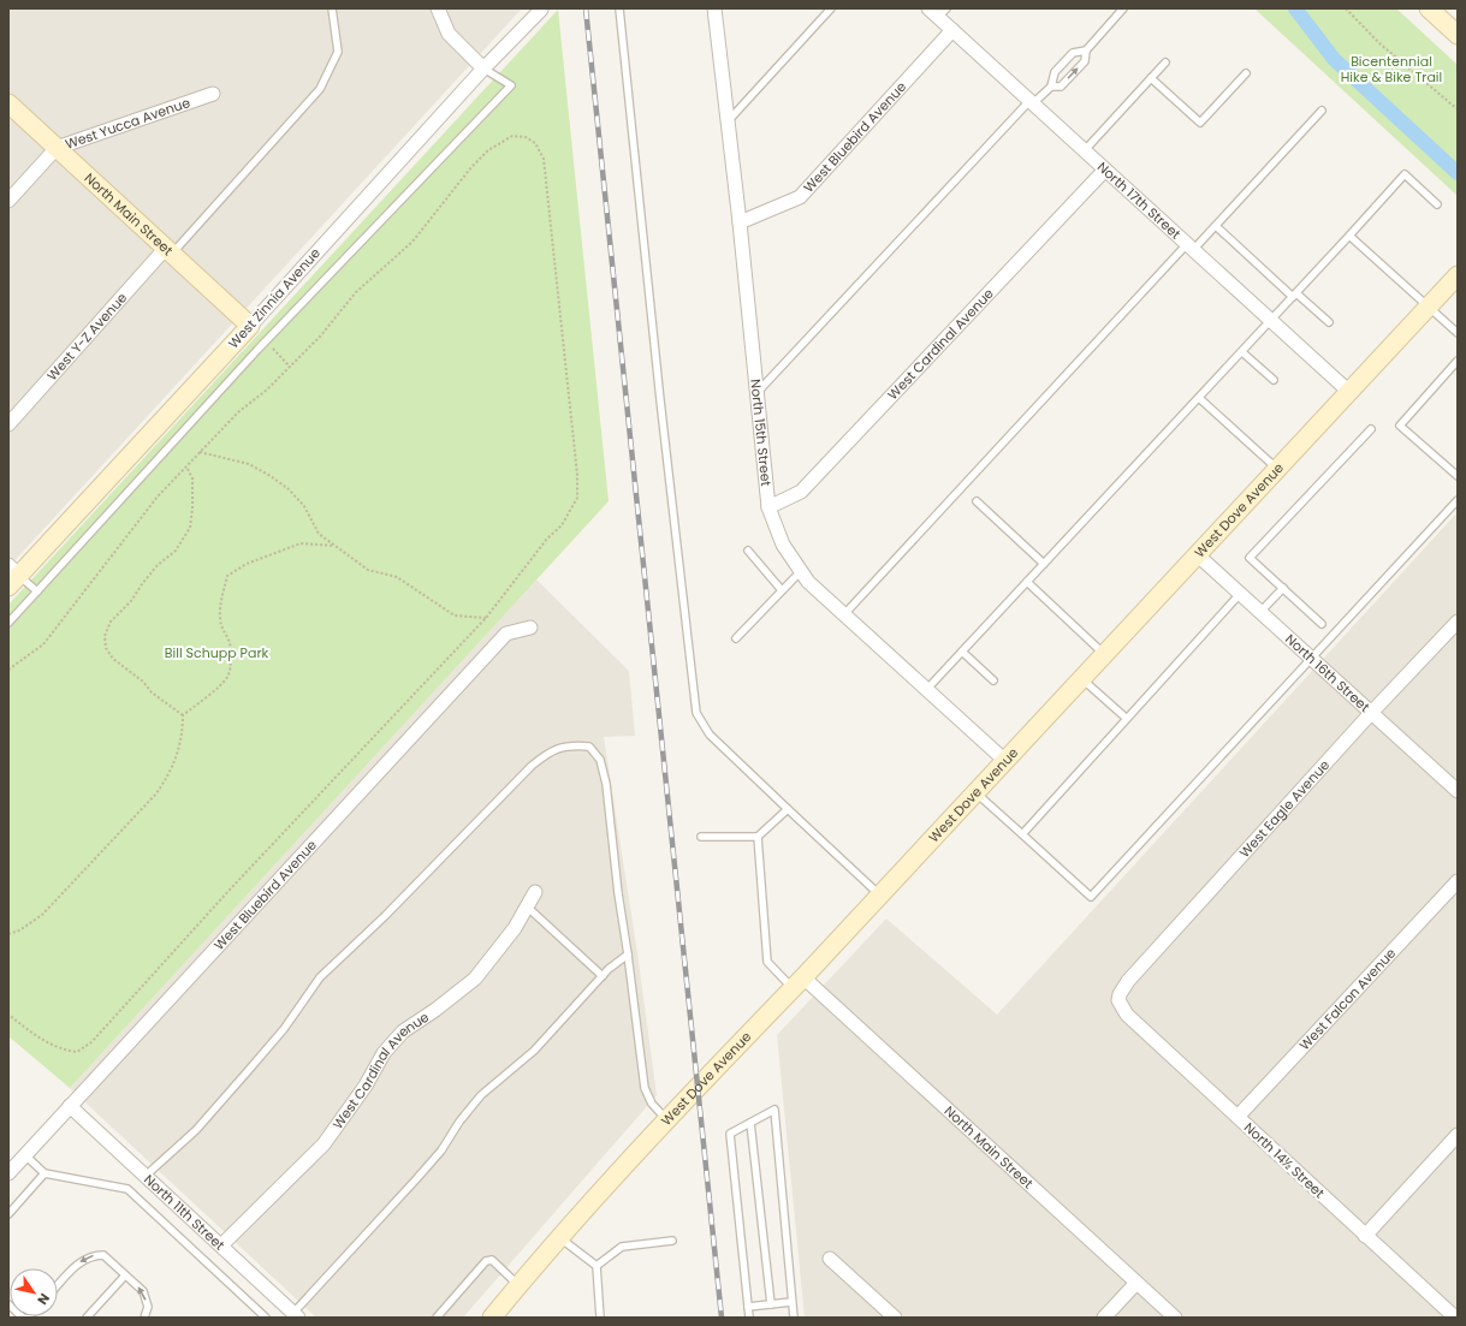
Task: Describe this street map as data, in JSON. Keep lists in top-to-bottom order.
{
  "streets": {
    "main road": ["North Main Street", "West Zinnia Avenue", "West Dove Avenue"],
    "street": [
      "West Yucca Avenue",
      "West Bluebird Avenue",
      "North 17th Street",
      "West Y-Z Avenue",
      "West Cardinal Avenue",
      "North 15th Street",
      "North 16th Street",
      "West Eagle Avenue",
      "West Falcon Avenue",
      "North 14½ Street",
      "North 11th Street"
    ]
  },
  "crossings": [
    ["West Yucca Avenue", "North Main Street"],
    ["West Bluebird Avenue", "North 17th Street"],
    ["West Bluebird Avenue", "North 15th Street"],
    ["West Bluebird Avenue", "North 11th Street"],
    ["North 17th Street", "West Cardinal Avenue"],
    ["North 17th Street", "West Dove Avenue"],
    ["North Main Street", "West Zinnia Avenue"],
    ["North Main Street", "West Y-Z Avenue"],
    ["North Main Street", "West Dove Avenue"],
    ["West Cardinal Avenue", "North 15th Street"],
    ["West Cardinal Avenue", "North 11th Street"],
    ["North 15th Street", "West Dove Avenue"],
    ["West Dove Avenue", "North 16th Street"],
    ["North 16th Street", "West Eagle Avenue"],
    ["West Eagle Avenue", "North 14½ Street"],
    ["West Falcon Avenue", "North 14½ Street"]
  ],
  "parks": ["Bicentennial Hike & Bike Trail", "Bill Schupp Park"],
  "north": "bottom right"
}
